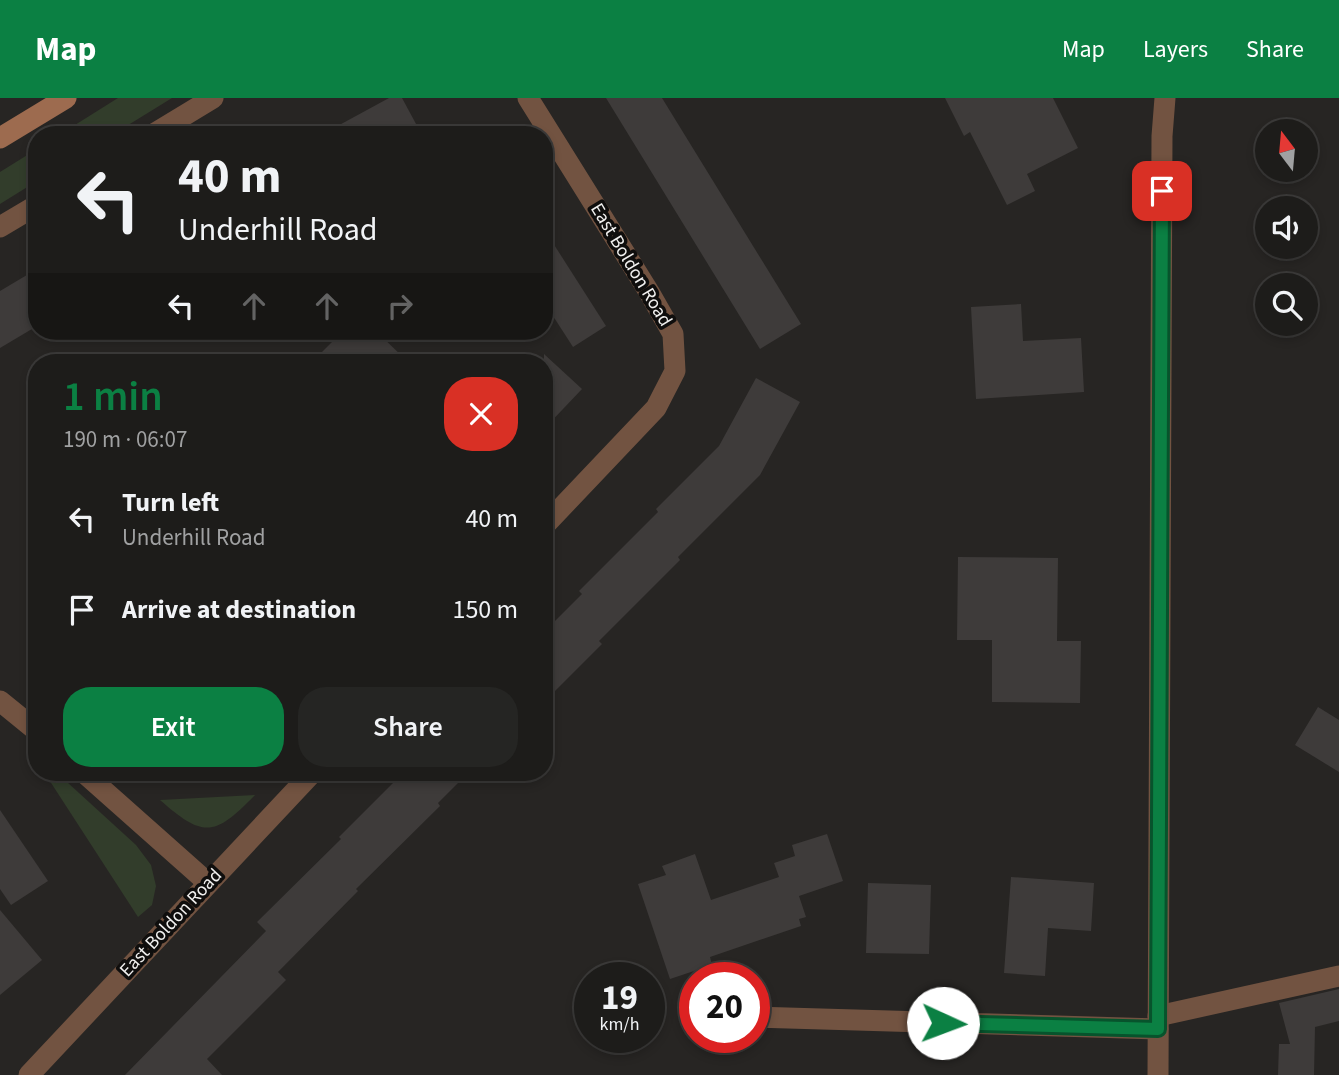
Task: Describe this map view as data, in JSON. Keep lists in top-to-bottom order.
{
  "streets": {
    "street": ["East Boldon Road"]
  },
  "north": "top",
  "page": {
    "header": "Map",
    "nav": ["Map", "Layers", "Share"],
    "turn": ["40 m", "Underhill Road"],
    "heading": ["1 min", "190 m · 06:07"],
    "list": [
      {
        "name": "Turn left",
        "note": "Underhill Road",
        "value": "40 m"
      },
      {
        "name": "Arrive at destination",
        "value": "150 m"
      }
    ],
    "buttons": ["Exit", "Share"],
    "speed": "19 km/h",
    "limit": "20"
  }
}
